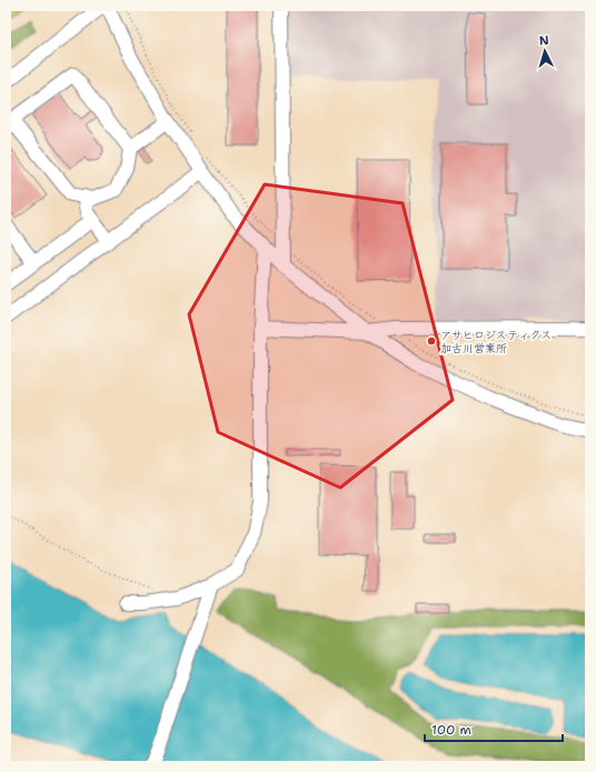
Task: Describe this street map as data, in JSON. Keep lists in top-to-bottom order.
{
  "places": ["アサヒロジスティクス 加古川営業所"],
  "scale_bar": "100 m",
  "north": "top"
}
